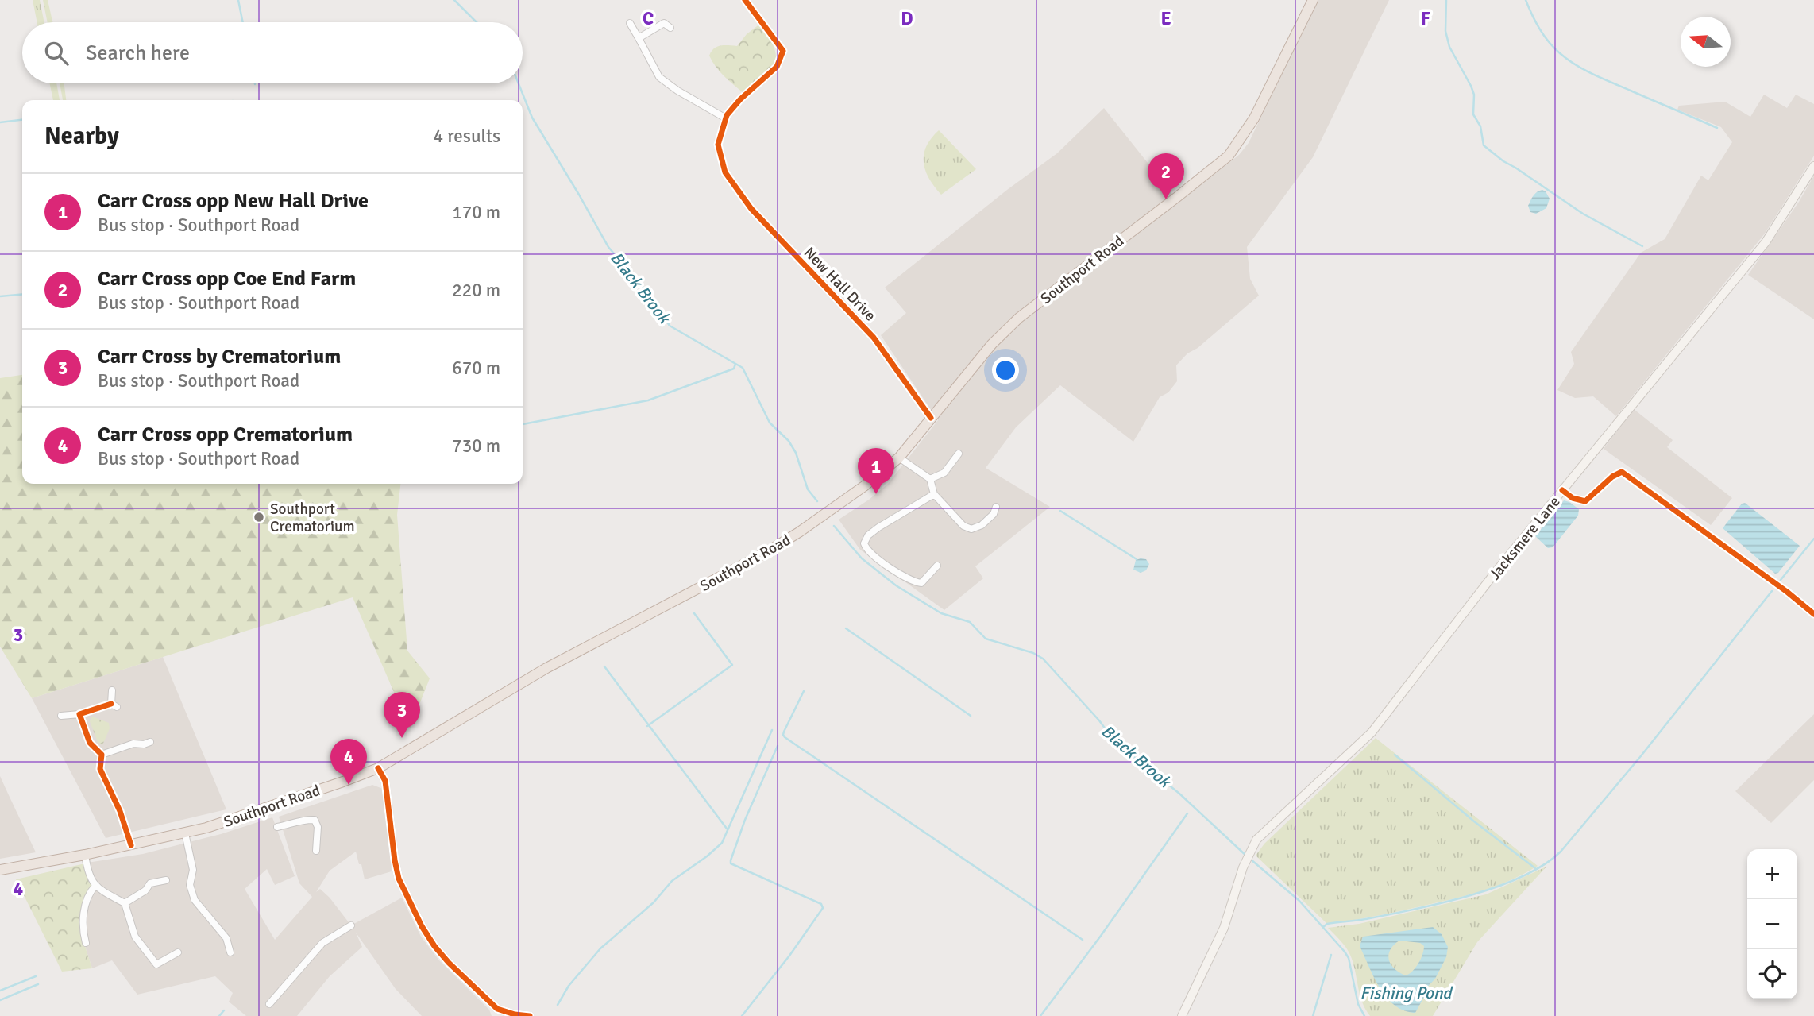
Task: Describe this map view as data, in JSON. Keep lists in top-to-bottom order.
{
  "streets": {
    "highway": ["Southport Road"],
    "main road": ["Jacksmere Lane"],
    "street": ["New Hall Drive"]
  },
  "crossings": [
    ["Southport Road", "New Hall Drive"]
  ],
  "water": ["Black Brook", "Fishing Pond"],
  "places": ["Southport Crematorium"],
  "north": "left",
  "page": {
    "search": "Search here",
    "heading": ["Nearby", "4 results"],
    "pins": [
      "2",
      "1",
      "3",
      "4"
    ],
    "list": [
      {
        "mark": "1",
        "name": "Carr Cross opp New Hall Drive",
        "note": "Bus stop · Southport Road",
        "value": "170 m"
      },
      {
        "mark": "2",
        "name": "Carr Cross opp Coe End Farm",
        "note": "Bus stop · Southport Road",
        "value": "220 m"
      },
      {
        "mark": "3",
        "name": "Carr Cross by Crematorium",
        "note": "Bus stop · Southport Road",
        "value": "670 m"
      },
      {
        "mark": "4",
        "name": "Carr Cross opp Crematorium",
        "note": "Bus stop · Southport Road",
        "value": "730 m"
      }
    ],
    "map_buttons": ["+", "−"]
  },
  "grid": {
    "columns": [
      "C",
      "D",
      "E",
      "F"
    ],
    "rows": ["3", "4"]
  }
}
